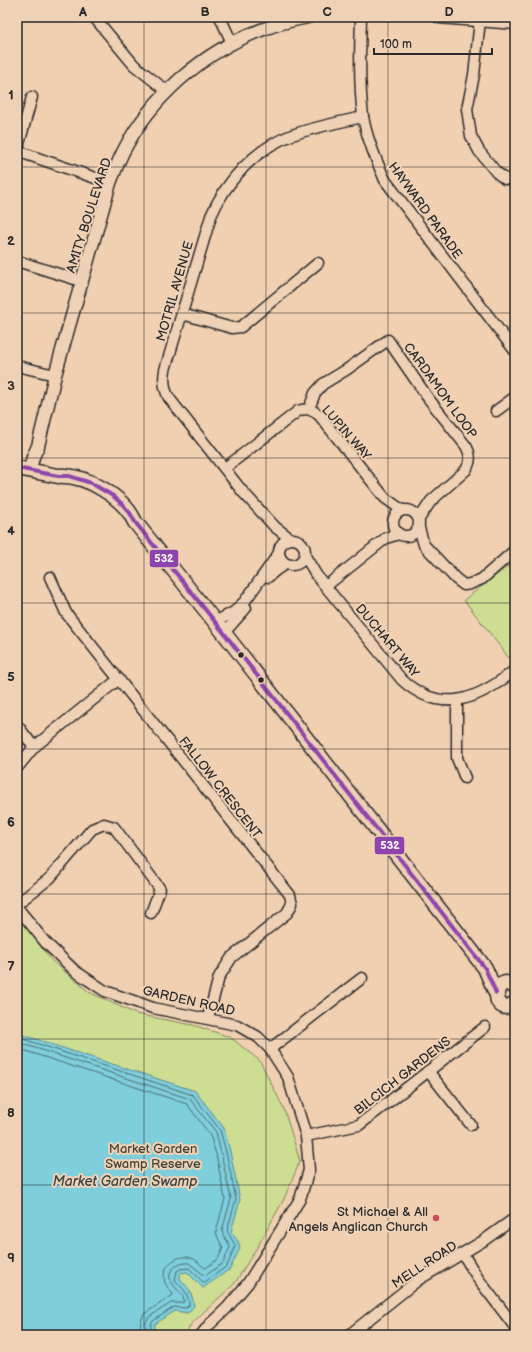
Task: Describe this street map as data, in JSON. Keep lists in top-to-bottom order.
{
  "streets": {
    "street": [
      "HAYWARD PARADE",
      "AMITY BOULEVARD",
      "MOTRIL AVENUE",
      "CARDAMOM LOOP",
      "LUPIN WAY",
      "DUCHART WAY",
      "FALLOW CRESCENT",
      "GARDEN ROAD",
      "BILCICH GARDENS",
      "MELL ROAD"
    ]
  },
  "crossings": [
    ["HAYWARD PARADE", "MOTRIL AVENUE"],
    ["MOTRIL AVENUE", "LUPIN WAY"],
    ["MOTRIL AVENUE", "DUCHART WAY"],
    ["CARDAMOM LOOP", "LUPIN WAY"],
    ["FALLOW CRESCENT", "GARDEN ROAD"],
    ["GARDEN ROAD", "BILCICH GARDENS"]
  ],
  "water": ["Market Garden Swamp"],
  "parks": ["Market Garden Swamp Reserve"],
  "places": ["St Michael & All Angels Anglican Church"],
  "lines": ["transit line 532"],
  "scale_bar": "100 m",
  "grid": {
    "columns": [
      "A",
      "B",
      "C",
      "D"
    ],
    "rows": [
      "1",
      "2",
      "3",
      "4",
      "5",
      "6",
      "7",
      "8",
      "9"
    ]
  }
}
